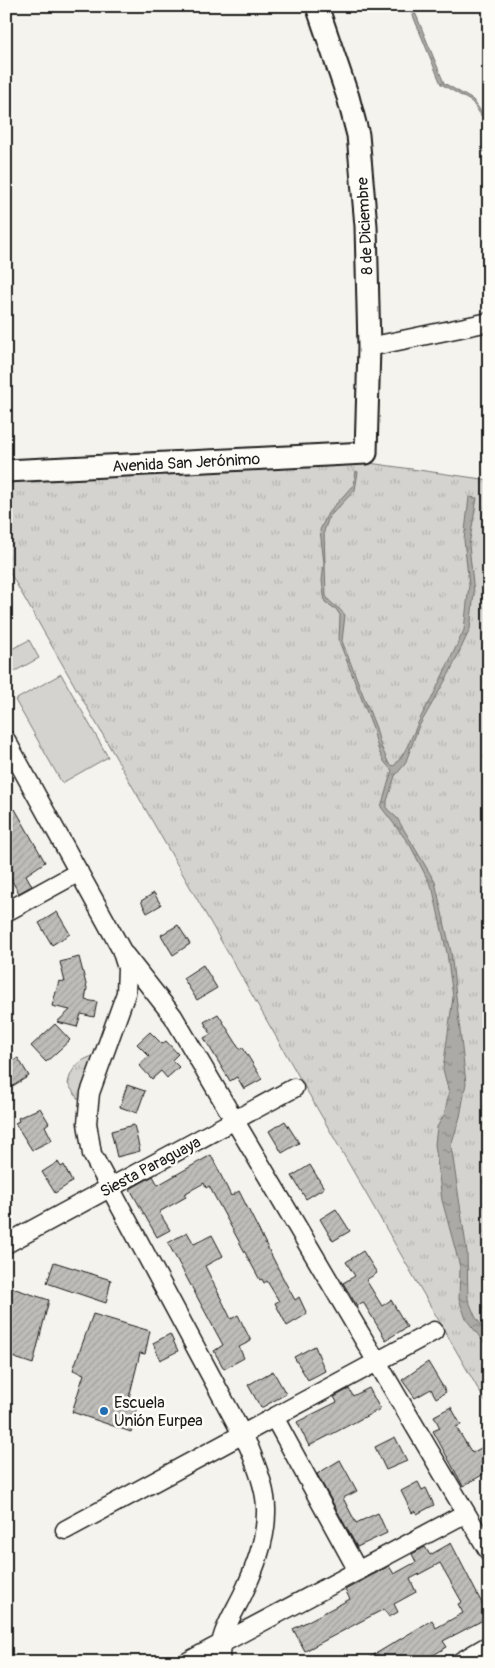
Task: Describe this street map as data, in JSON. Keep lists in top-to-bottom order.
{
  "streets": {
    "street": ["8 de Diciembre", "Avenida San Jerónimo", "Siesta Paraguaya"]
  },
  "crossings": [
    ["8 de Diciembre", "Avenida San Jerónimo"]
  ],
  "places": ["Escuela Unión Eurpea"]
}
